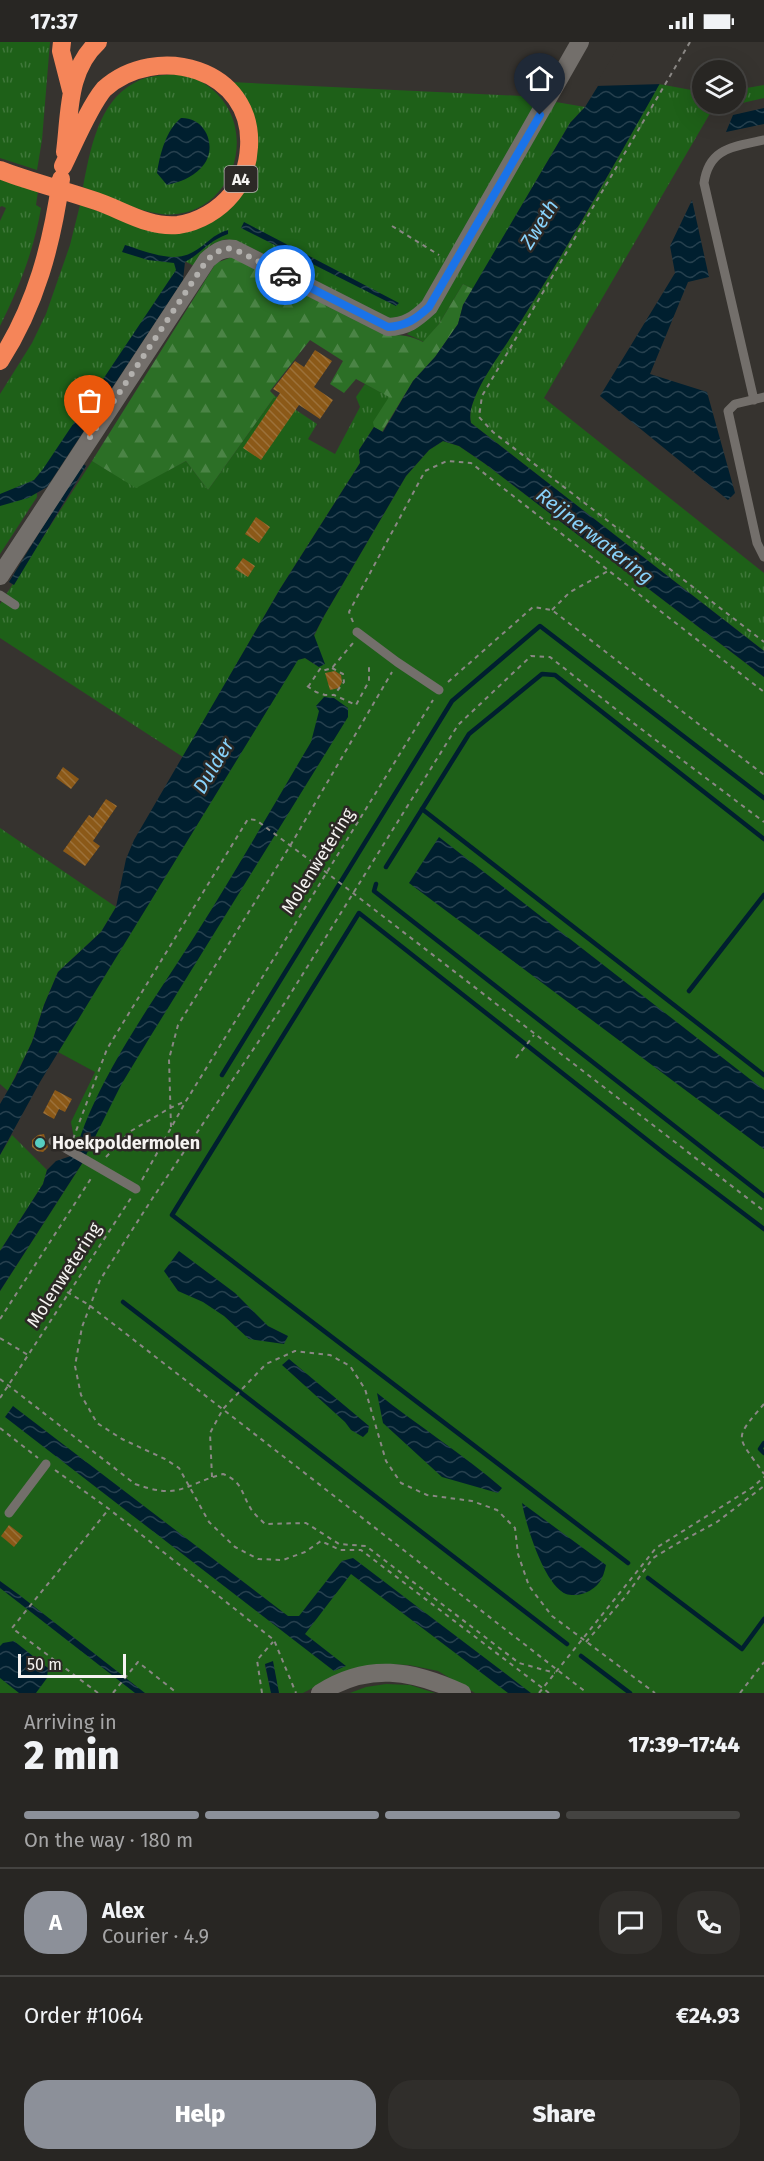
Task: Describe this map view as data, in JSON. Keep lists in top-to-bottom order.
{
  "streets": {
    "highway": ["A4"],
    "path": ["Molenwetering"]
  },
  "water": ["Zweth", "Reijnerwatering", "Dulder"],
  "places": ["Hoekpoldermolen"],
  "scale_bar": "50 m",
  "page": {
    "status": "17:37",
    "scale": "50 m",
    "heading": ["2 min", "Arriving in", "17:39–17:44"],
    "panel": [
      "Alex",
      "Courier · 4.9",
      "Order #1064",
      "€24.93"
    ],
    "bar": "On the way · 180 m",
    "round": "A",
    "buttons": ["Help", "Share"]
  }
}
